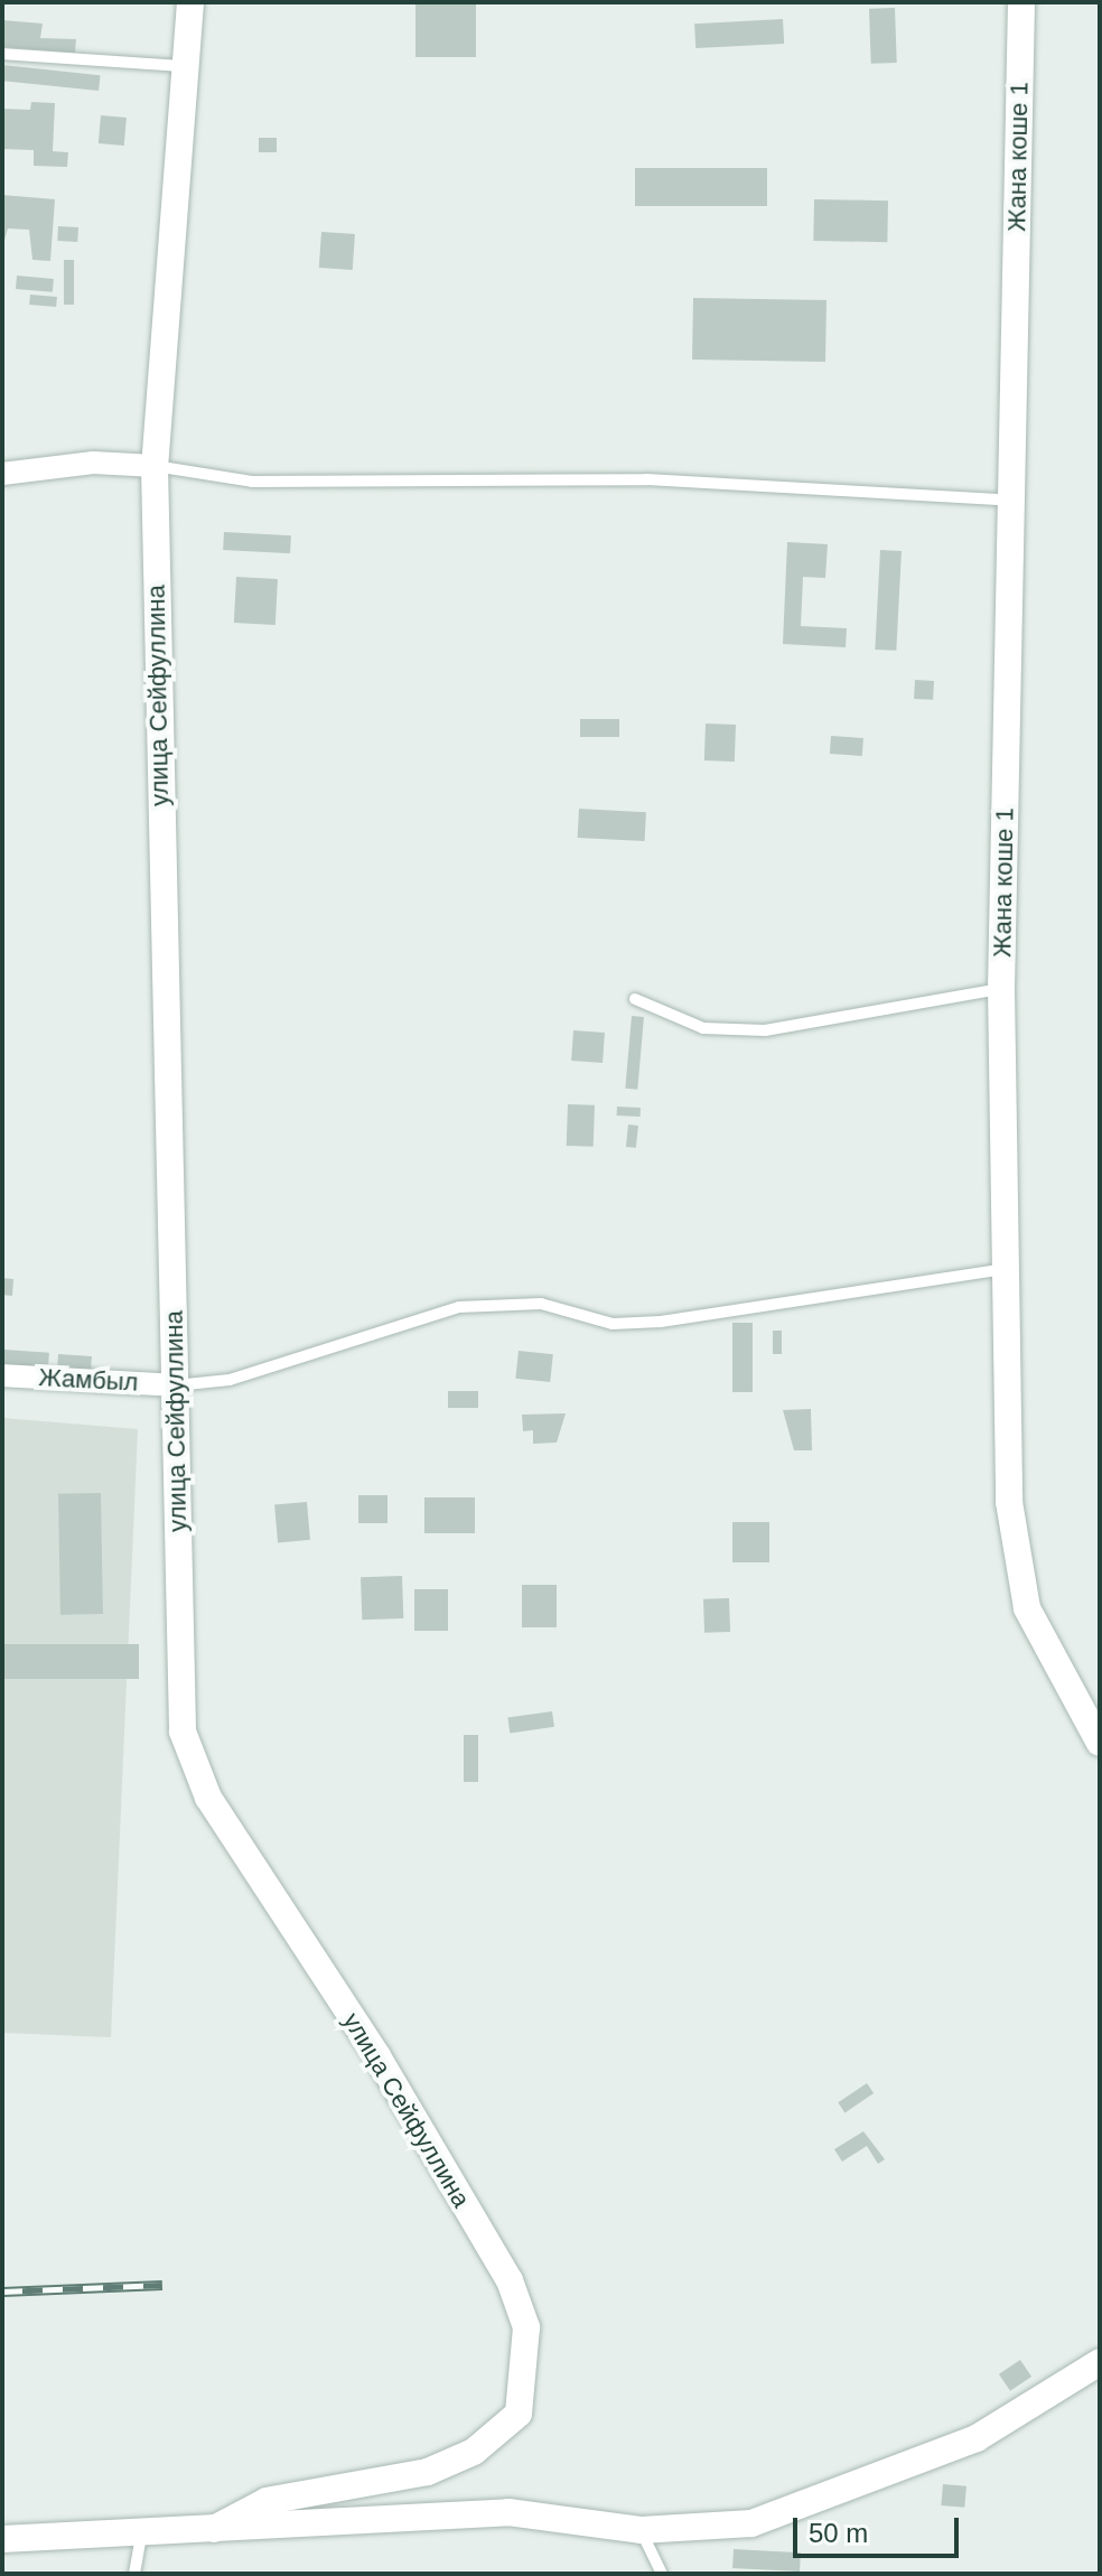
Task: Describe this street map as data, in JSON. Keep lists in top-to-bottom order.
{
  "streets": {
    "street": ["Жана коше 1", "улица Сейфуллина", "Жамбыл"]
  },
  "crossings": [
    ["улица Сейфуллина", "Жамбыл"]
  ],
  "scale_bar": "50 m"
}
